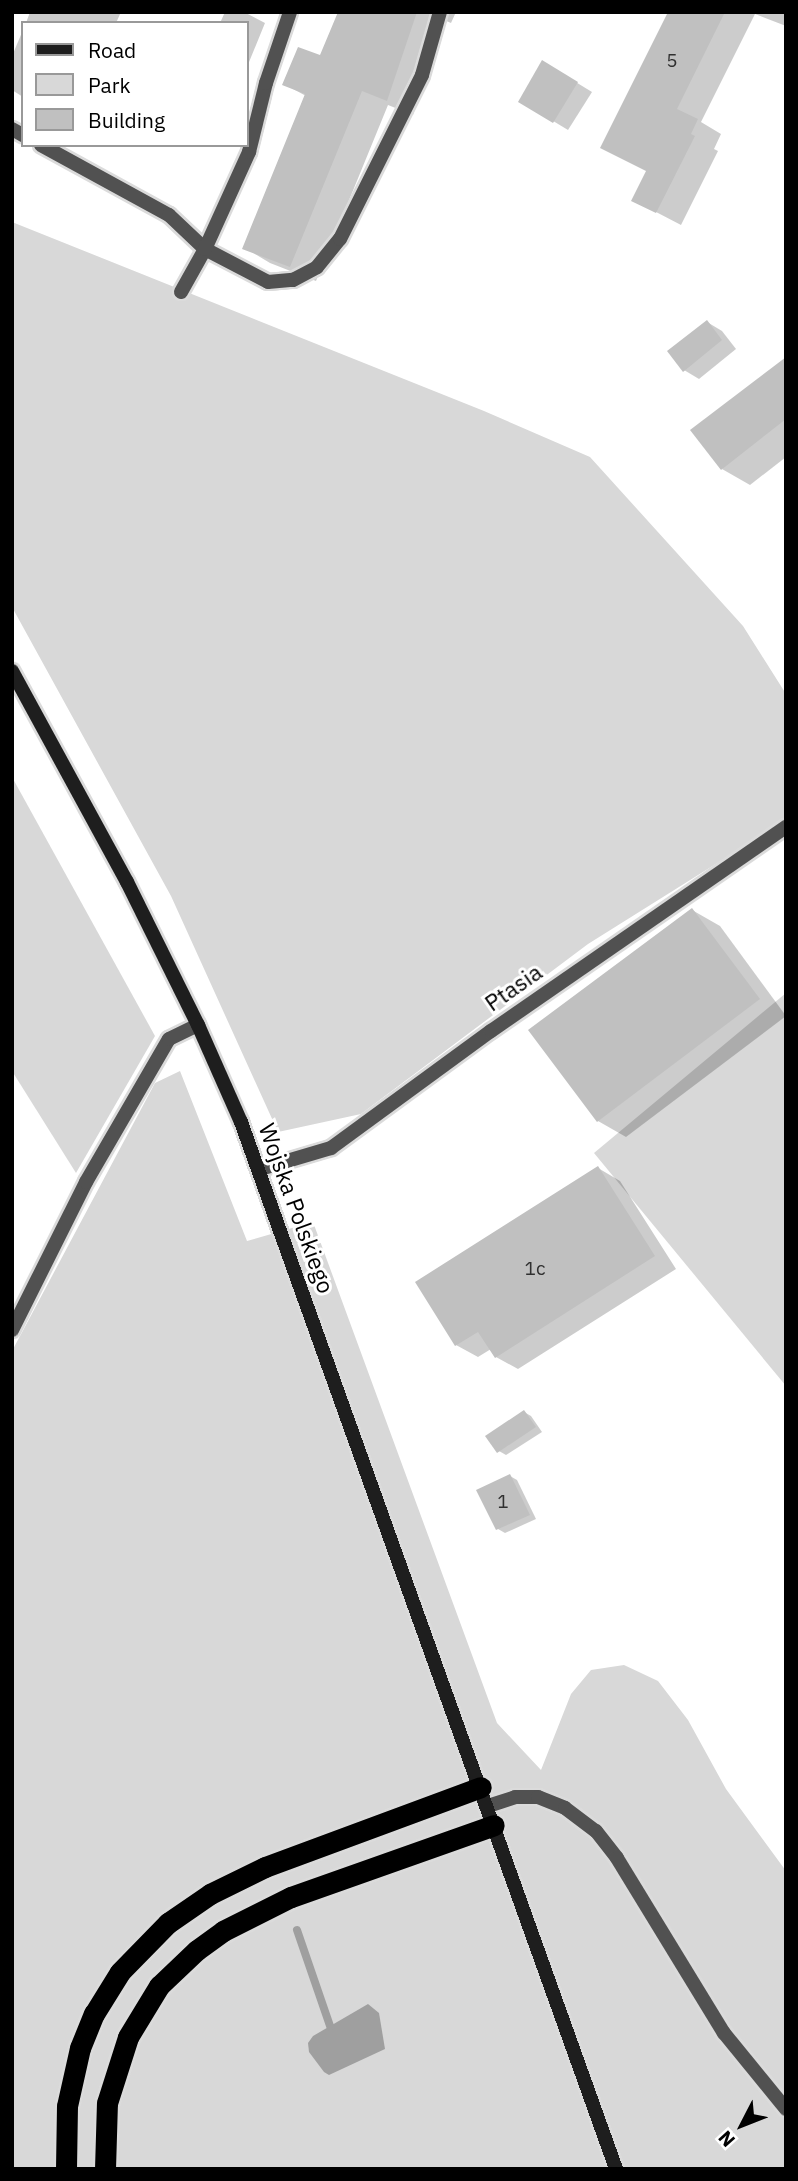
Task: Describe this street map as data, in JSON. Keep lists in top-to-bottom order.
{
  "streets": {
    "street": ["Ptasia", "Wojska Polskiego"]
  },
  "crossings": [
    ["Ptasia", "Wojska Polskiego"]
  ],
  "house_numbers": ["5", "1c", "1"],
  "legend": ["Road", "Park", "Building"],
  "north": "bottom left"
}
